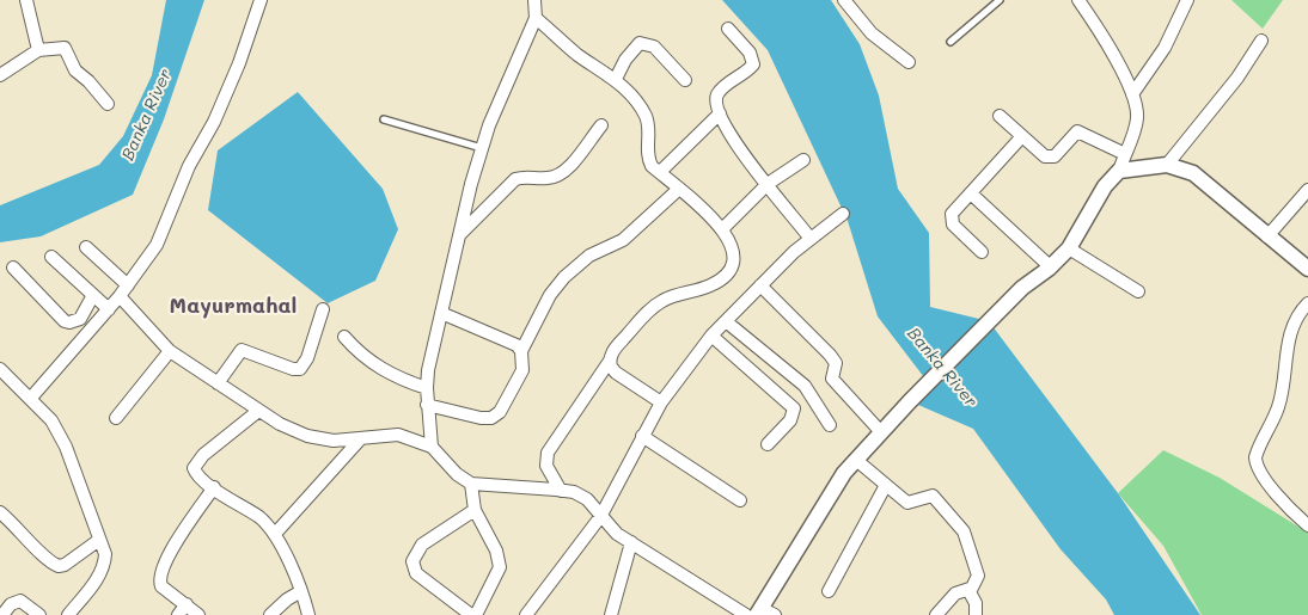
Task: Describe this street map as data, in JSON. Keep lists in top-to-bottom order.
{
  "districts": ["Mayurmahal"],
  "water": ["Banka River"]
}
